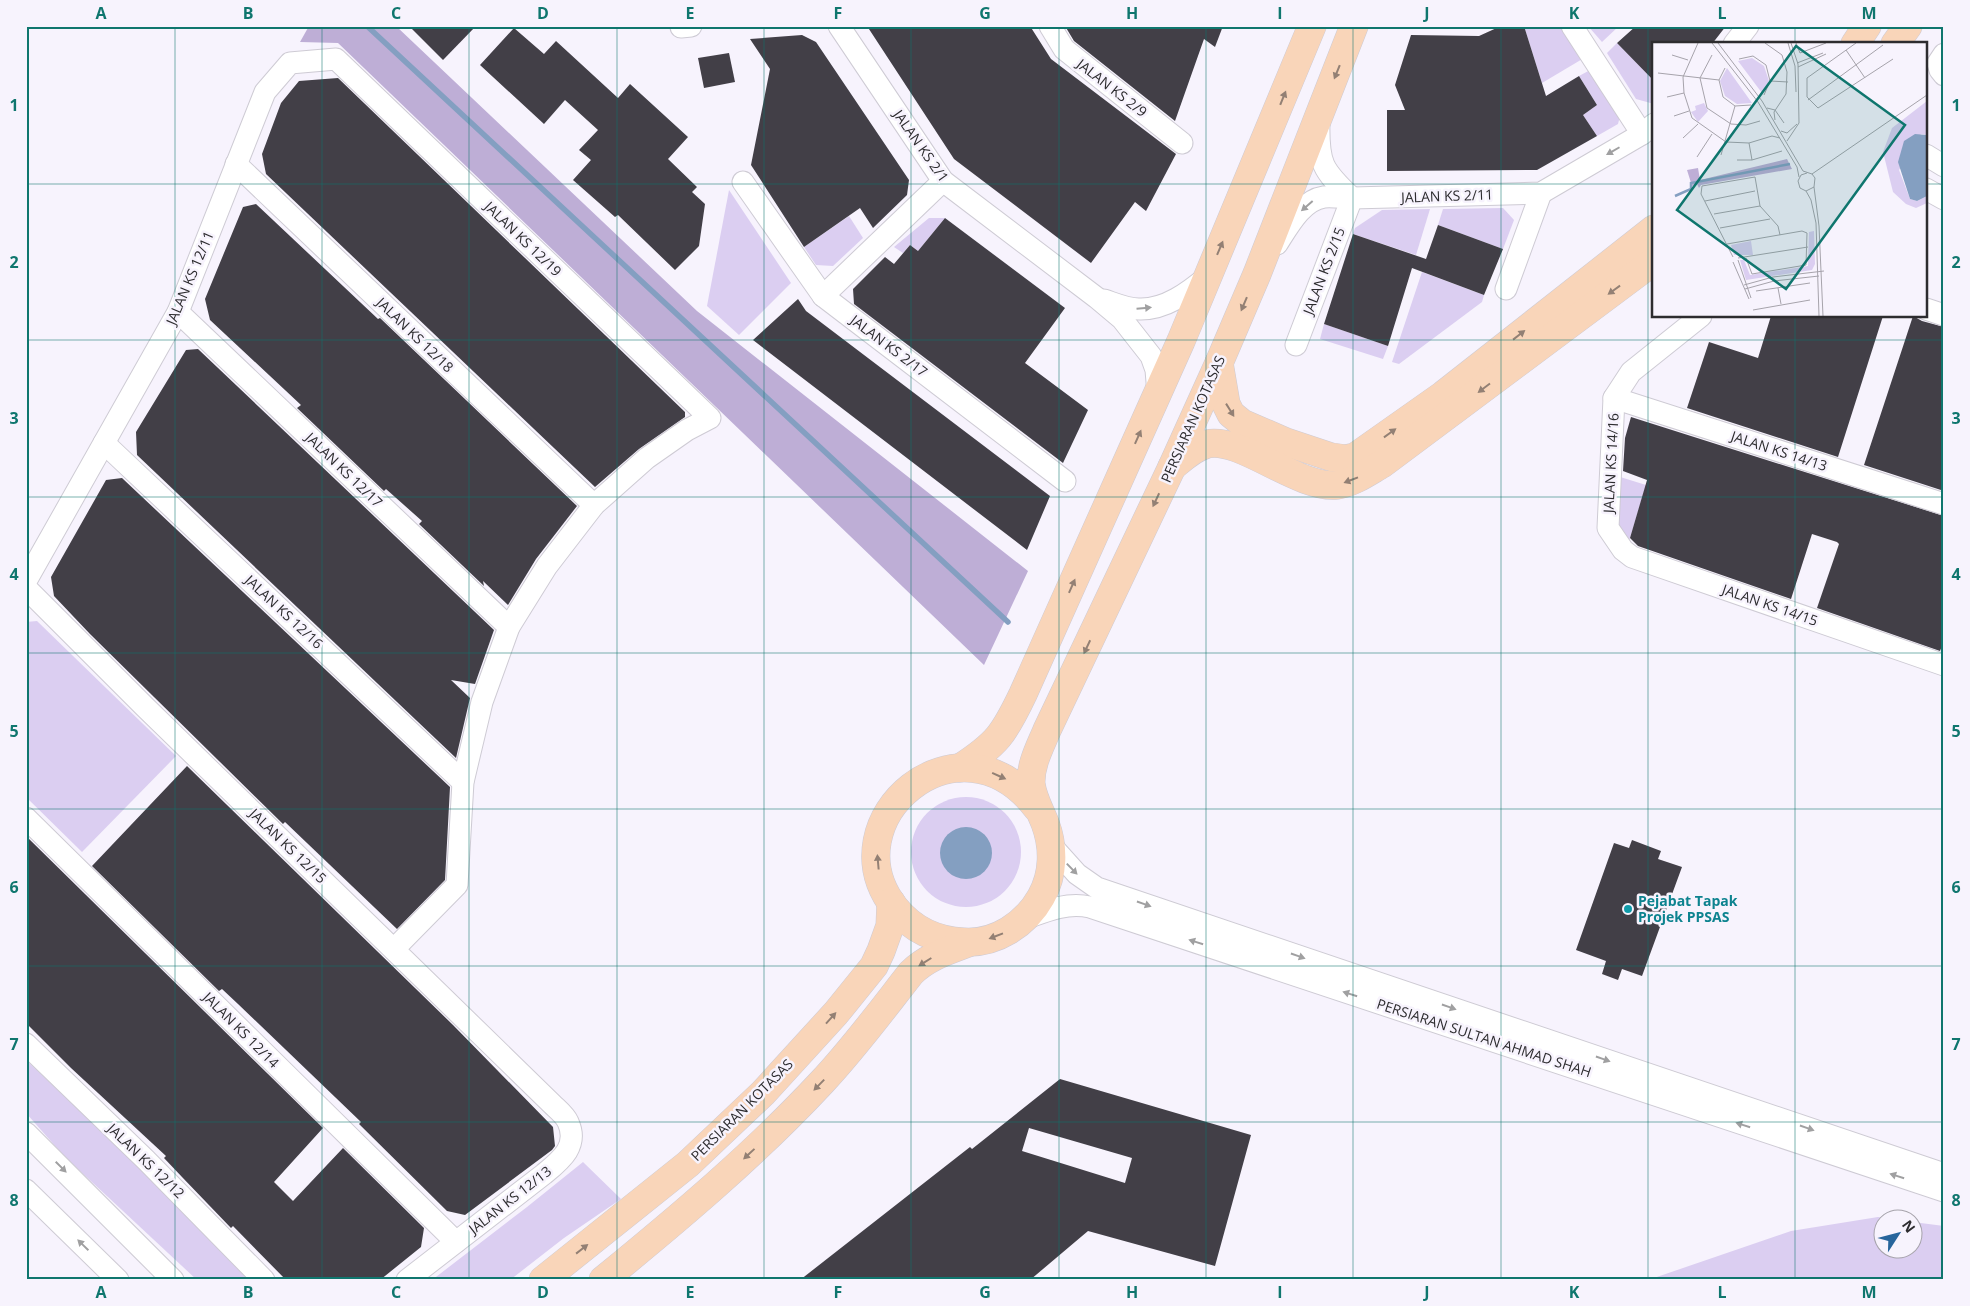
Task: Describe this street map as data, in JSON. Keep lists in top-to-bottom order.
{
  "streets": {
    "main road": ["PERSIARAN KOTASAS"],
    "street": [
      "JALAN KS 2/9",
      "JALAN KS 2/1",
      "JALAN KS 2/11",
      "JALAN KS 12/19",
      "JALAN KS 2/15",
      "JALAN KS 12/11",
      "JALAN KS 12/18",
      "JALAN KS 2/17",
      "JALAN KS 14/13",
      "JALAN KS 14/16",
      "JALAN KS 12/17",
      "JALAN KS 14/15",
      "JALAN KS 12/16",
      "JALAN KS 12/15",
      "JALAN KS 12/14",
      "PERSIARAN SULTAN AHMAD SHAH",
      "JALAN KS 12/12",
      "JALAN KS 12/13"
    ]
  },
  "crossings": [
    ["JALAN KS 2/1", "PERSIARAN KOTASAS"],
    ["JALAN KS 2/11", "JALAN KS 2/15"],
    ["JALAN KS 2/11", "PERSIARAN KOTASAS"],
    ["JALAN KS 12/19", "JALAN KS 12/11"],
    ["JALAN KS 12/19", "JALAN KS 12/18"],
    ["JALAN KS 12/11", "JALAN KS 12/18"],
    ["JALAN KS 12/11", "JALAN KS 12/17"],
    ["JALAN KS 12/11", "JALAN KS 12/16"],
    ["PERSIARAN KOTASAS", "PERSIARAN SULTAN AHMAD SHAH"],
    ["JALAN KS 14/13", "JALAN KS 14/16"],
    ["JALAN KS 14/16", "JALAN KS 14/15"],
    ["JALAN KS 12/15", "JALAN KS 12/13"],
    ["JALAN KS 12/14", "JALAN KS 12/13"]
  ],
  "one_way": ["JALAN KS 2/11"],
  "places": ["Pejabat Tapak Projek PPSAS"],
  "north": "top right",
  "grid": {
    "columns": [
      "A",
      "B",
      "C",
      "D",
      "E",
      "F",
      "G",
      "H",
      "I",
      "J",
      "K",
      "L",
      "M"
    ],
    "rows": [
      "1",
      "2",
      "3",
      "4",
      "5",
      "6",
      "7",
      "8"
    ]
  }
}
